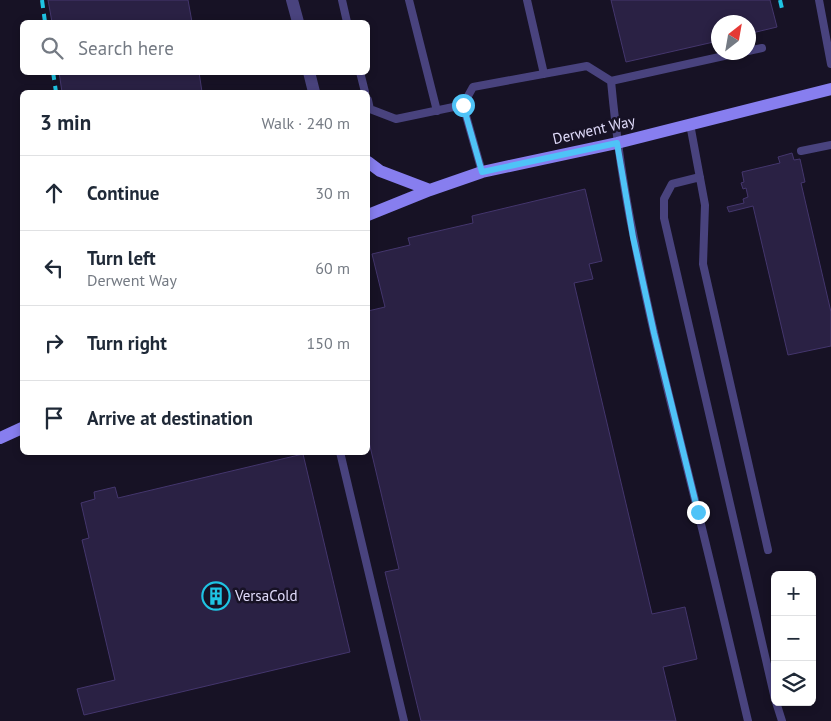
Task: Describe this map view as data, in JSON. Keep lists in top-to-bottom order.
{
  "streets": {
    "street": ["Derwent Way"]
  },
  "places": {
    "building": ["VersaCold"]
  },
  "north": "top right",
  "page": {
    "search": "Search here",
    "heading": ["3 min", "Walk · 240 m"],
    "list": [
      ["Continue", "30 m"],
      ["Turn left", "Derwent Way", "60 m"],
      ["Turn right", "150 m"],
      "Arrive at destination"
    ],
    "map_buttons": ["+", "−"]
  }
}
